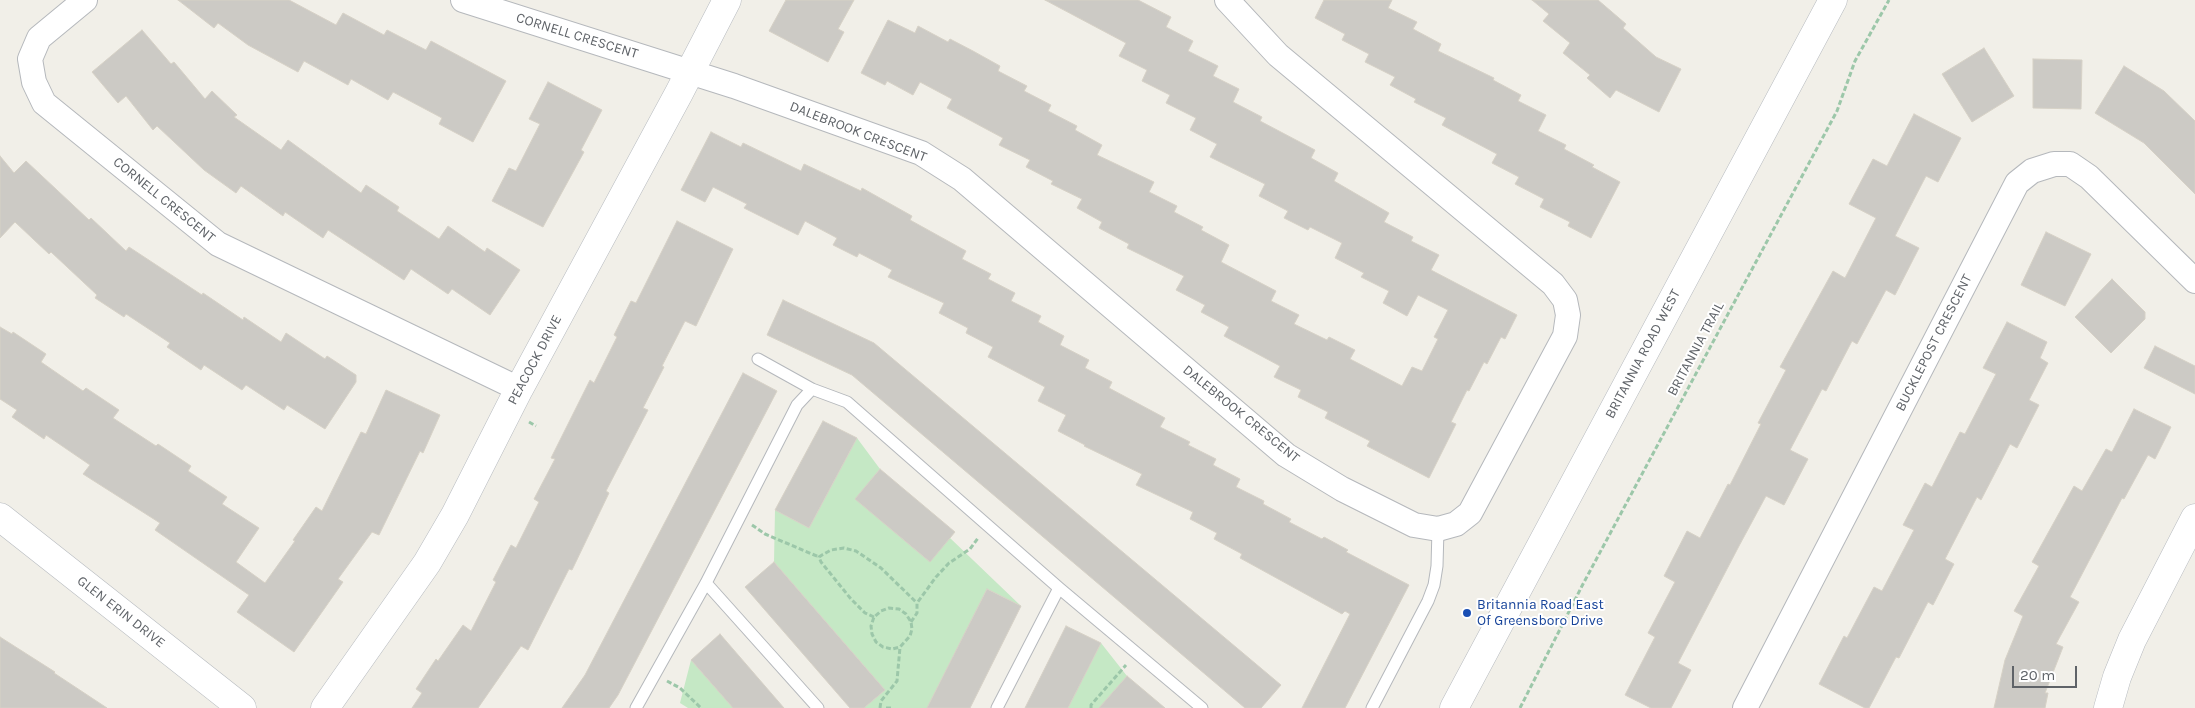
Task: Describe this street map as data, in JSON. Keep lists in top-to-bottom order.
{
  "streets": {
    "street": [
      "CORNELL CRESCENT",
      "DALEBROOK CRESCENT",
      "BUCKLEPOST CRESCENT",
      "BRITANNIA ROAD WEST",
      "PEACOCK DRIVE",
      "GLEN ERIN DRIVE"
    ],
    "path": ["BRITANNIA TRAIL"]
  },
  "crossings": [
    ["CORNELL CRESCENT", "DALEBROOK CRESCENT"],
    ["CORNELL CRESCENT", "PEACOCK DRIVE"],
    ["DALEBROOK CRESCENT", "PEACOCK DRIVE"]
  ],
  "places": ["Britannia Road East Of Greensboro Drive"],
  "scale_bar": "20 m"
}
